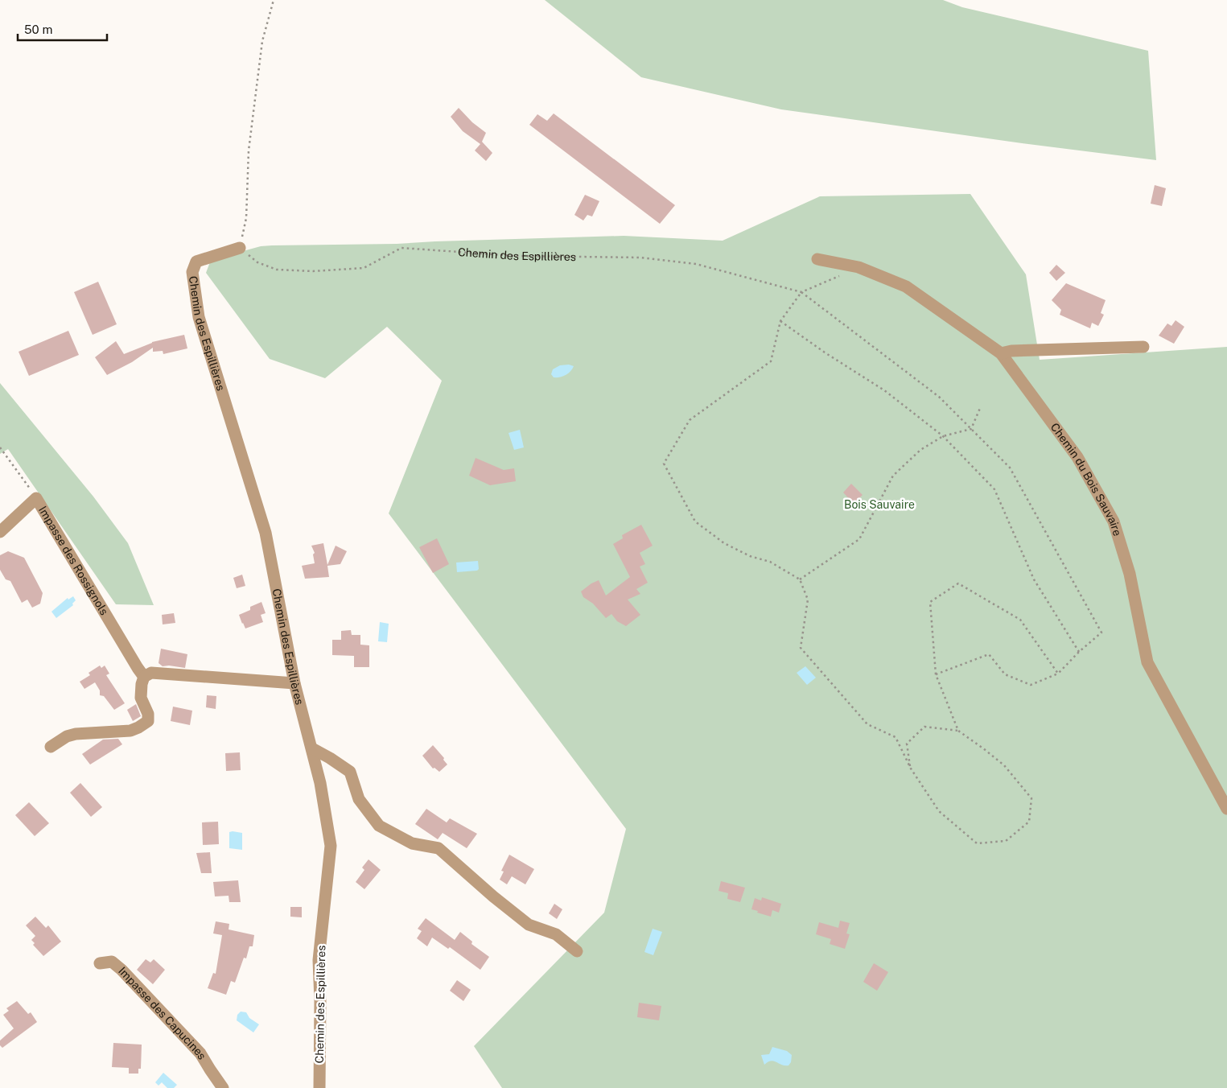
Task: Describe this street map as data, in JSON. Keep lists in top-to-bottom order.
{
  "streets": {
    "street": [
      "Chemin des Espillières",
      "Chemin du Bois Sauvaire",
      "Impasse des Rossignols",
      "Impasse des Capucines"
    ]
  },
  "parks": ["Bois Sauvaire"],
  "scale_bar": "50 m"
}
